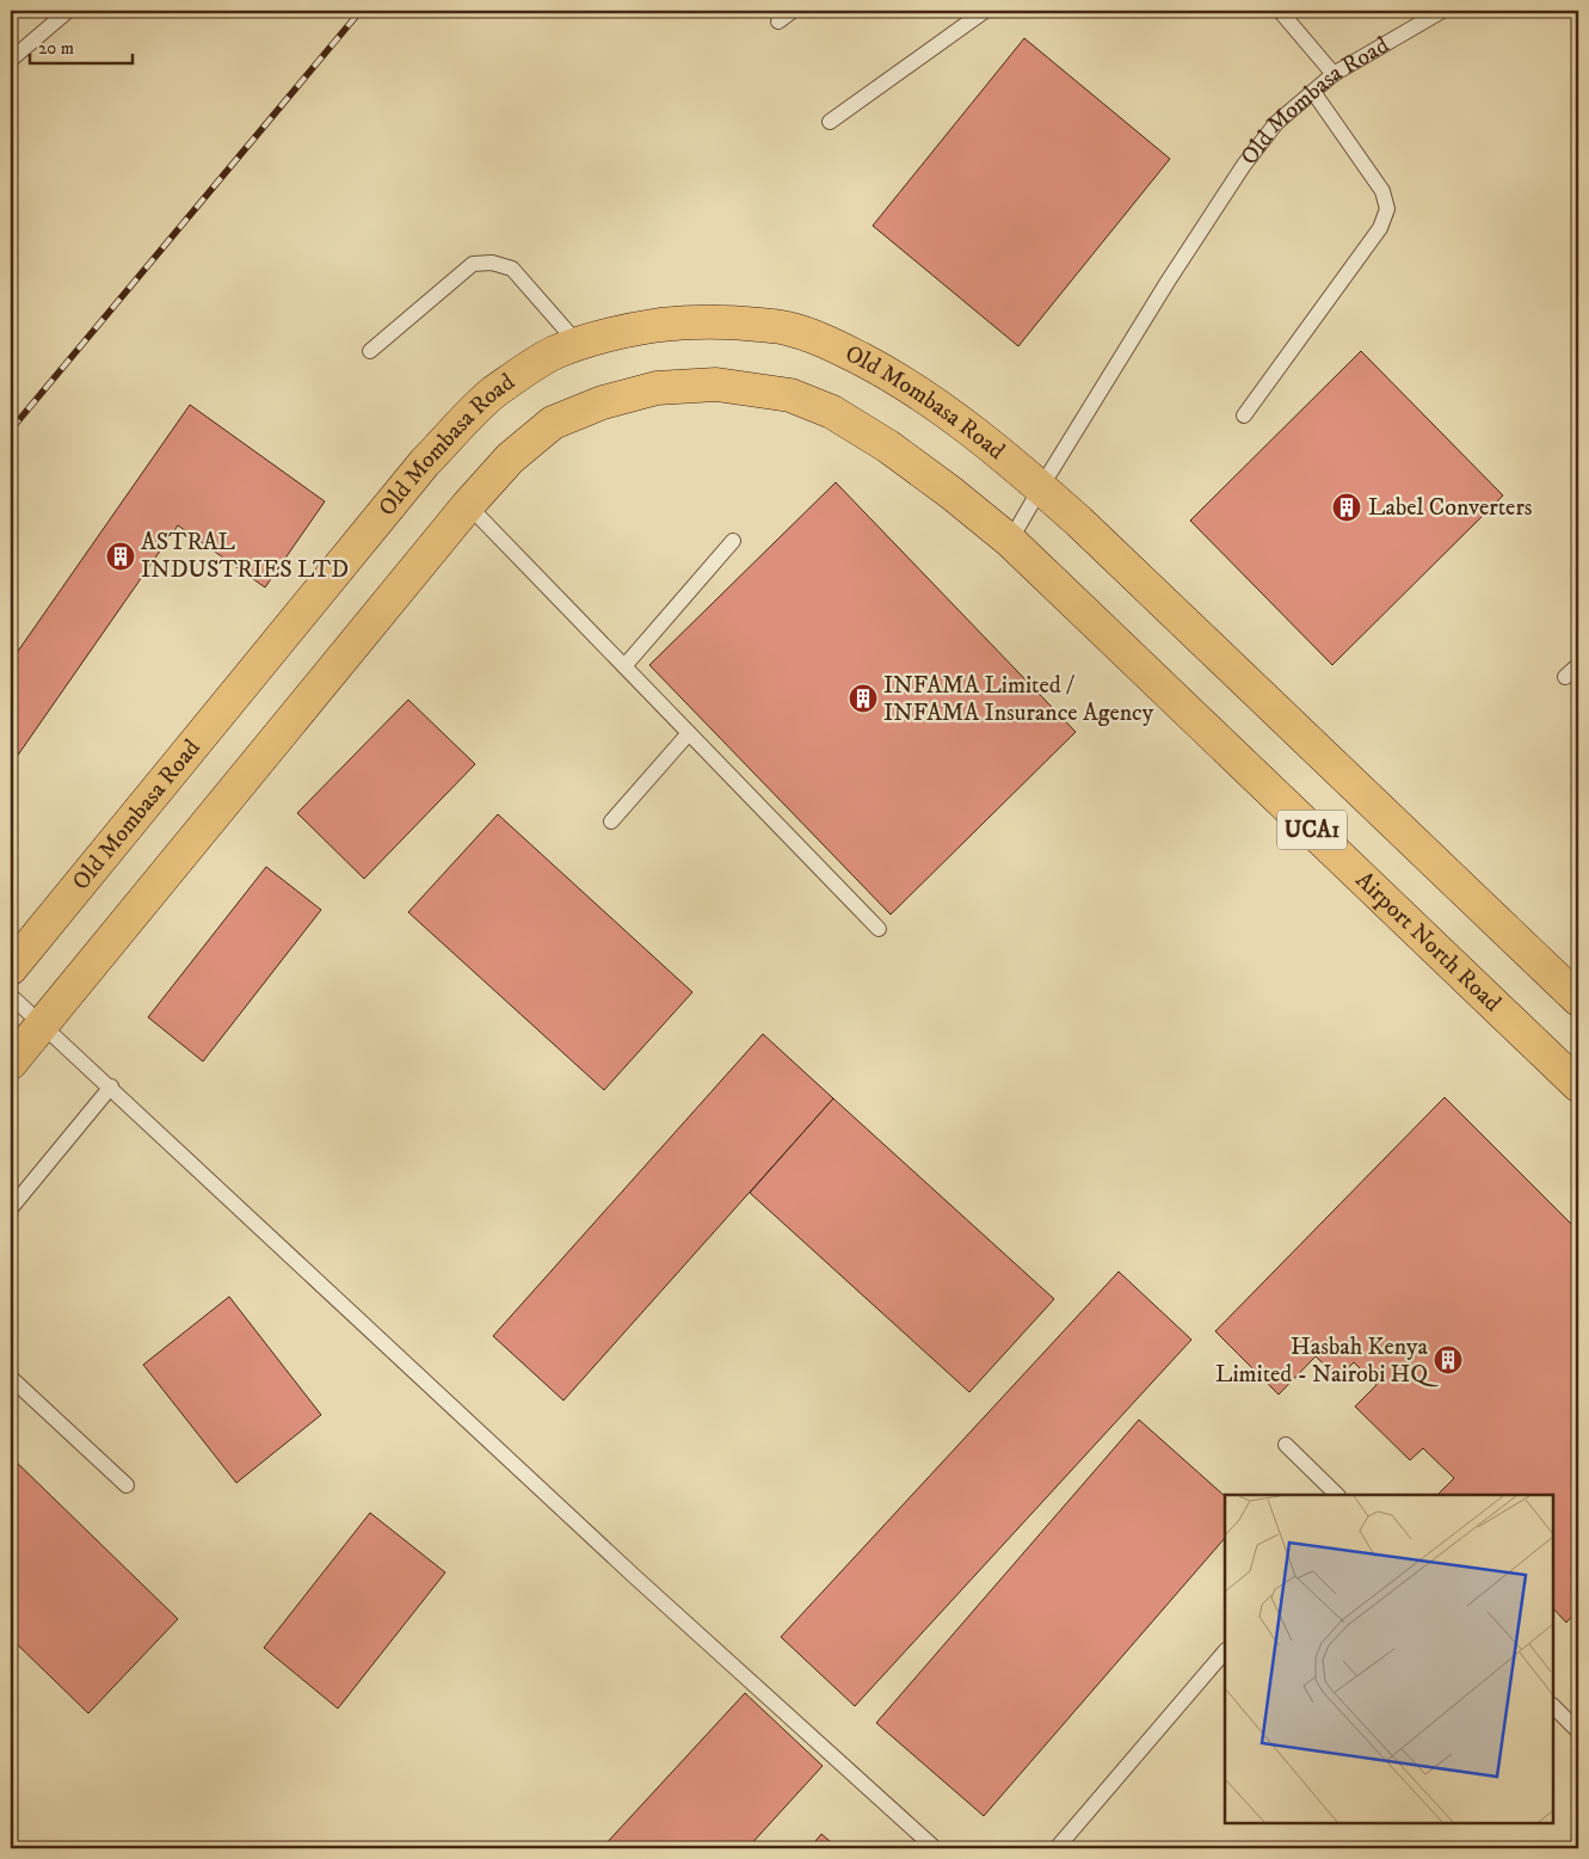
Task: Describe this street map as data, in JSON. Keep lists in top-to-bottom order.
{
  "streets": {
    "main road": ["Old Mombasa Road", "UCA1", "Airport North Road"]
  },
  "crossings": [
    ["Old Mombasa Road", "Airport North Road"]
  ],
  "places": {
    "building": [
      "Label Converters",
      "ASTRAL INDUSTRIES LTD",
      "INFAMA Limited / INFAMA Insurance Agency",
      "Hasbah Kenya Limited - Nairobi HQ"
    ]
  },
  "scale_bar": "20 m"
}
